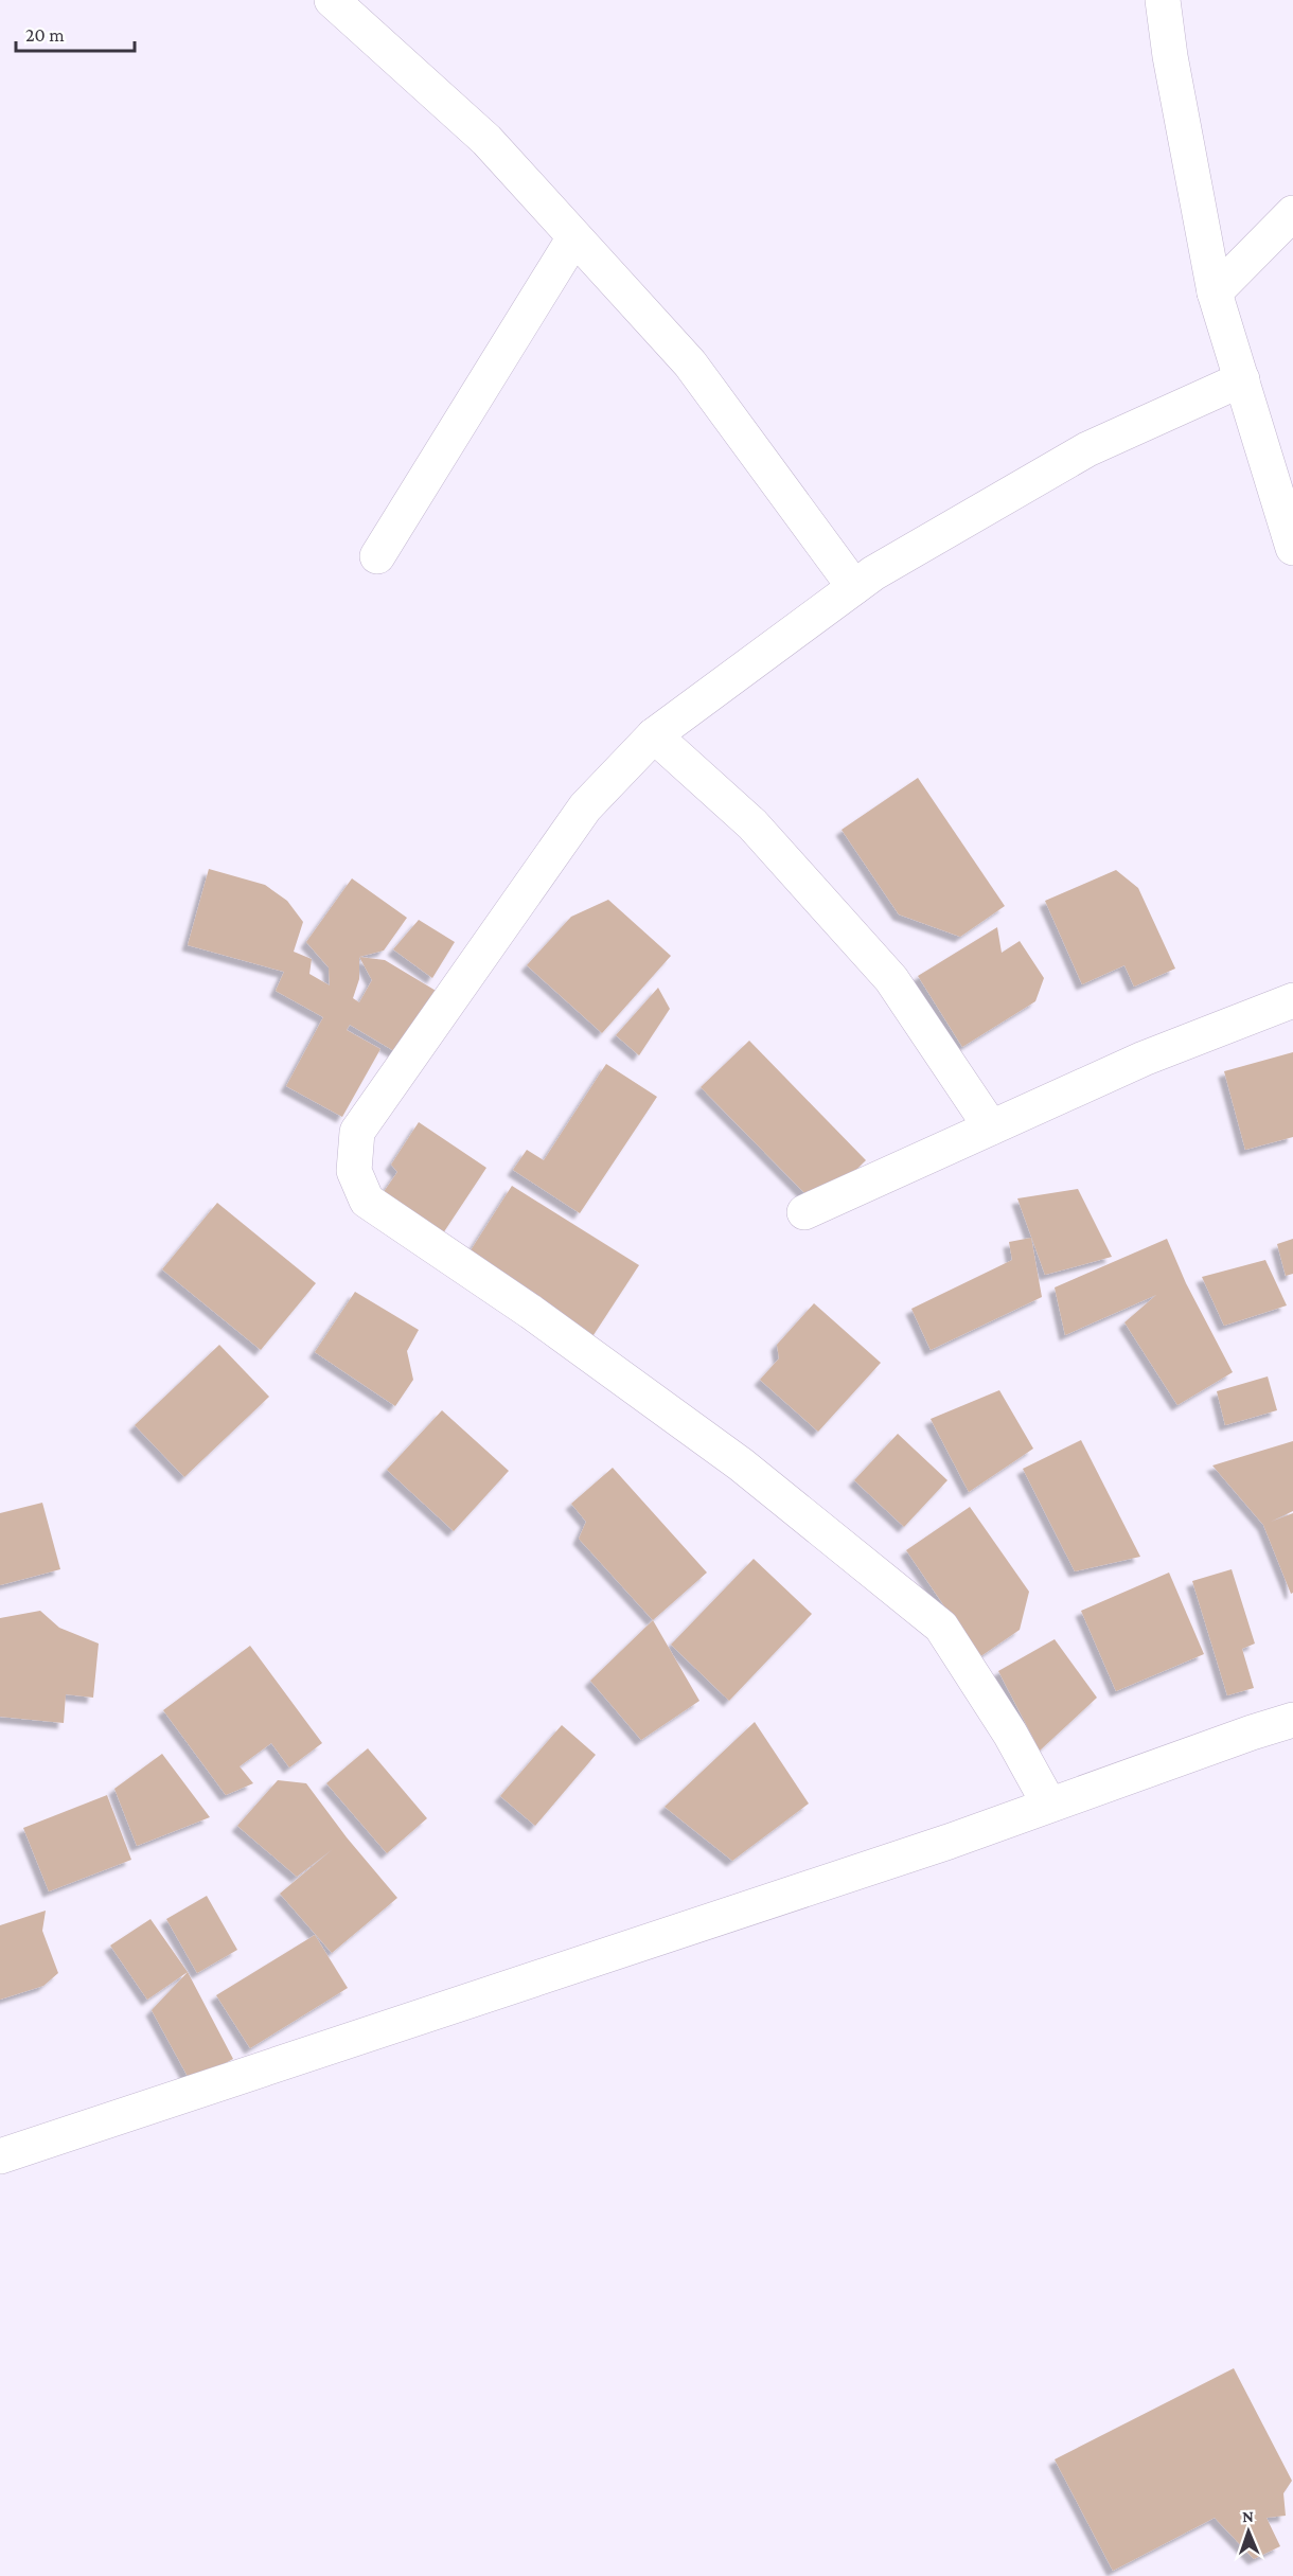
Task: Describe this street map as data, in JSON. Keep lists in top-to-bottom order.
{
  "scale_bar": "20 m",
  "north": "top"
}
